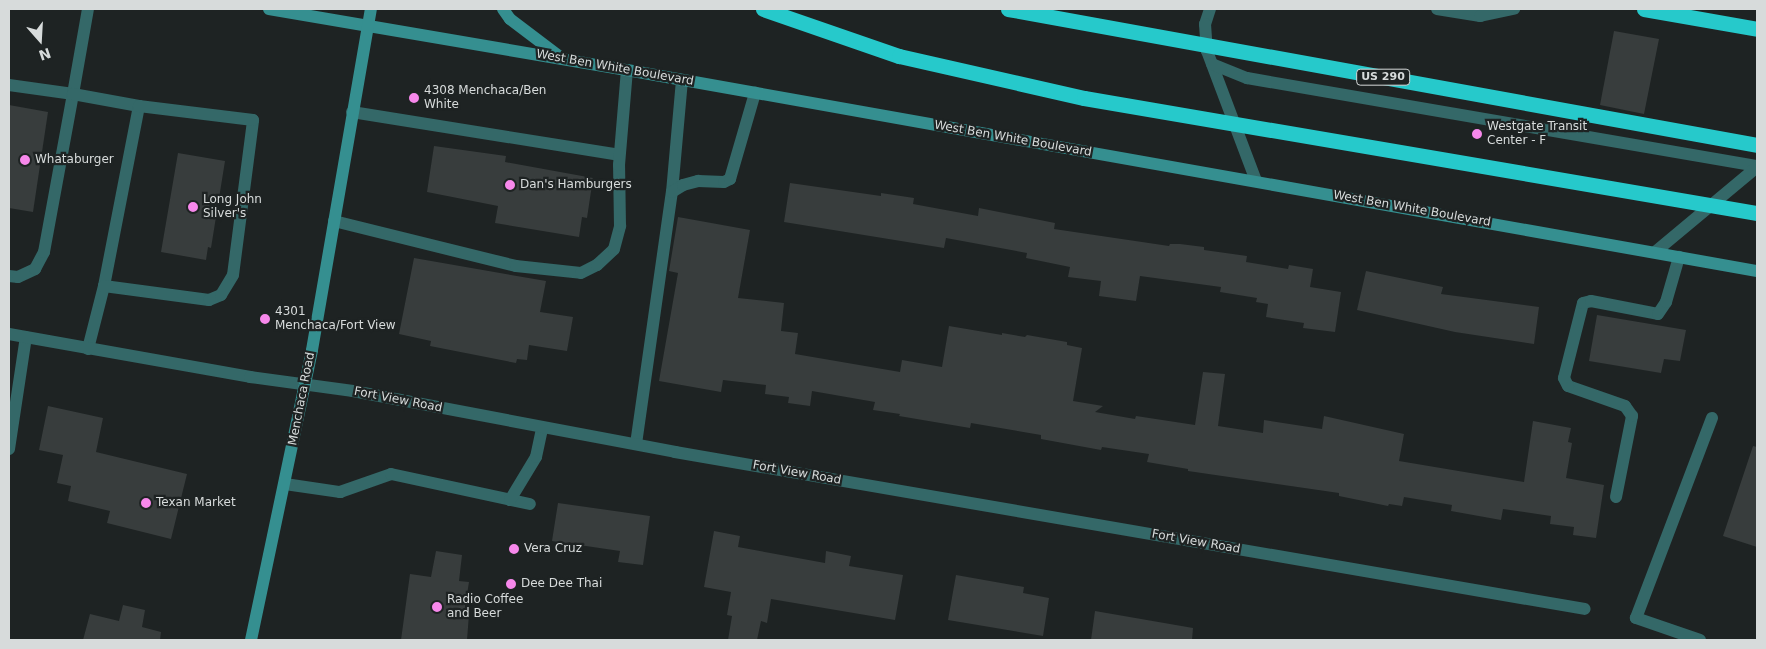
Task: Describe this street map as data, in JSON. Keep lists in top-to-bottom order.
{
  "streets": {
    "highway": ["US 290"],
    "main road": ["West Ben White Boulevard", "Menchaca Road"],
    "street": ["Fort View Road"]
  },
  "crossings": [
    ["West Ben White Boulevard", "Menchaca Road"],
    ["Menchaca Road", "Fort View Road"]
  ],
  "places": [
    "4308 Menchaca/Ben White",
    "Westgate Transit Center - F",
    "Whataburger",
    "Dan's Hamburgers",
    "Long John Silver's",
    "4301 Menchaca/Fort View",
    "Texan Market",
    "Vera Cruz",
    "Dee Dee Thai",
    "Radio Coffee and Beer"
  ],
  "north": "bottom"
}
